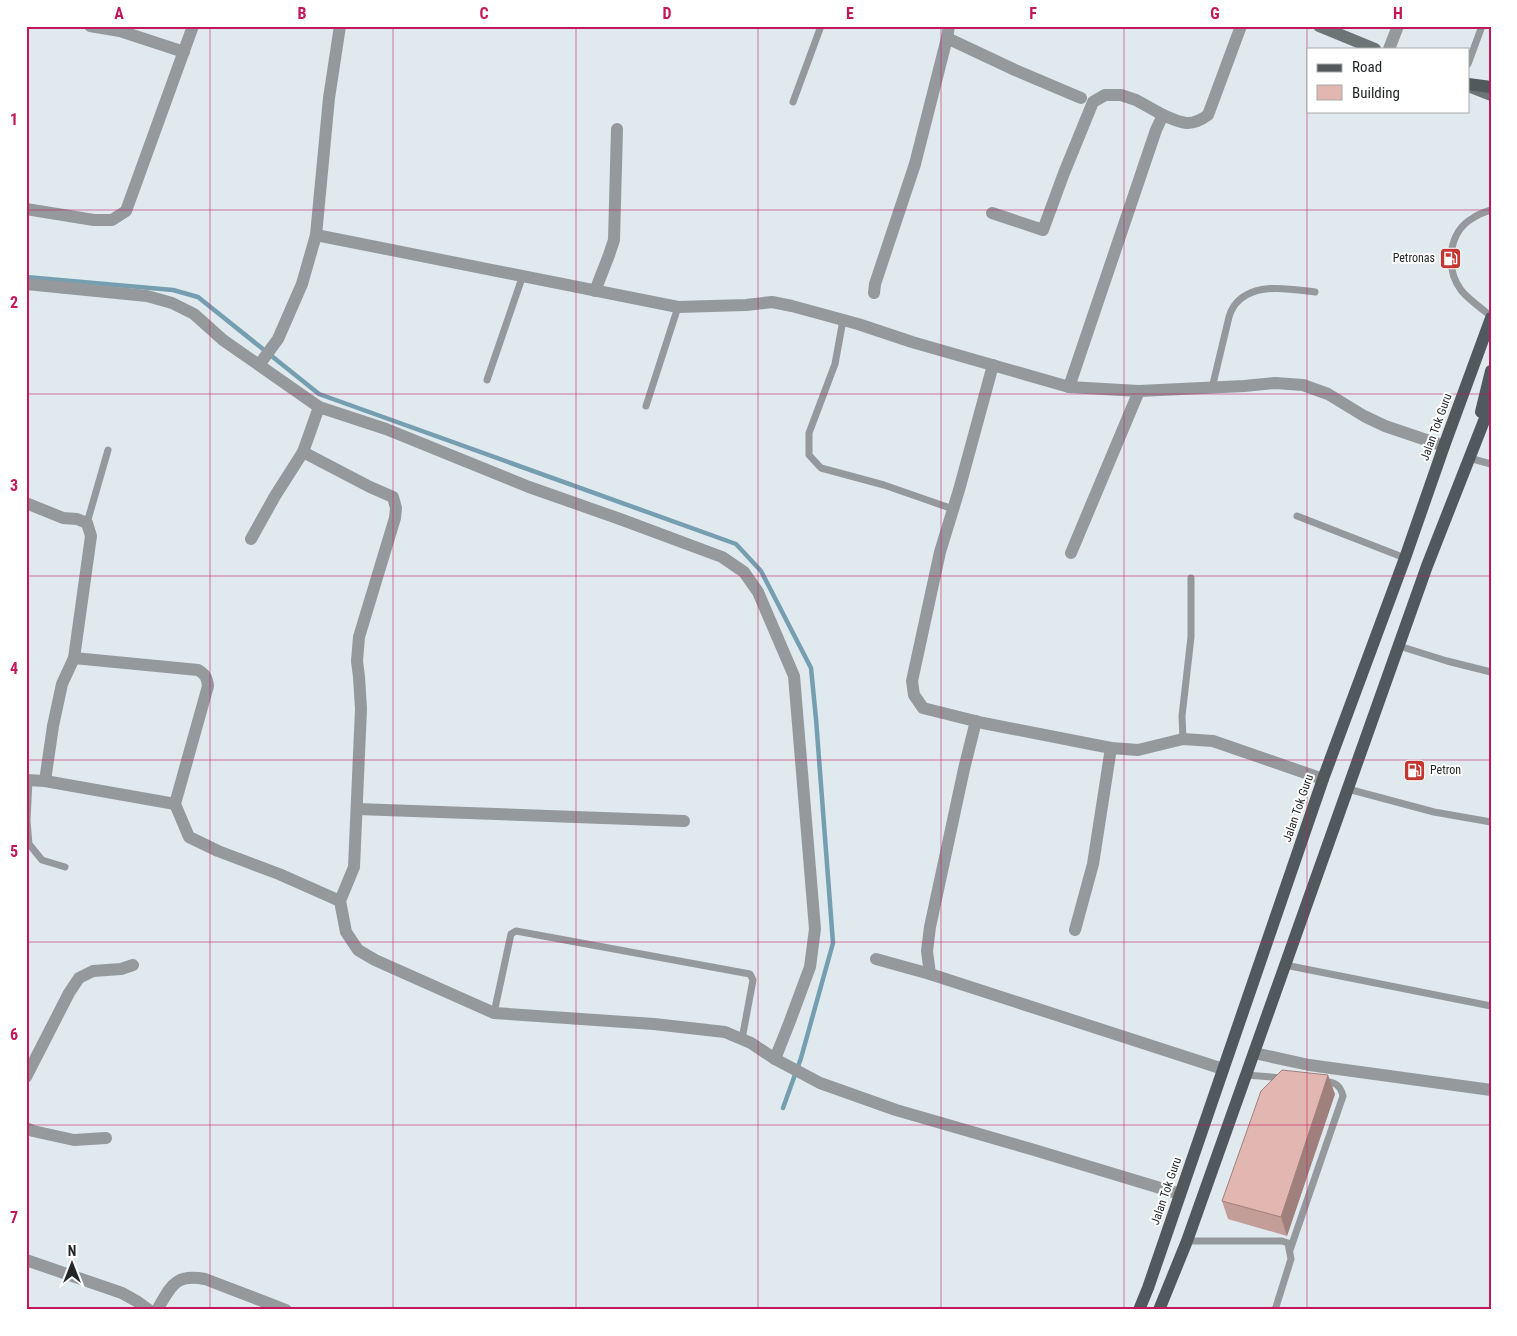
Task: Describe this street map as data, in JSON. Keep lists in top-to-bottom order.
{
  "streets": {
    "main road": ["Jalan Tok Guru"]
  },
  "places": {
    "fuel station": ["Petronas", "Petron"]
  },
  "legend": ["Road", "Building"],
  "north": "top",
  "grid": {
    "columns": [
      "A",
      "B",
      "C",
      "D",
      "E",
      "F",
      "G",
      "H"
    ],
    "rows": [
      "1",
      "2",
      "3",
      "4",
      "5",
      "6",
      "7"
    ]
  }
}
